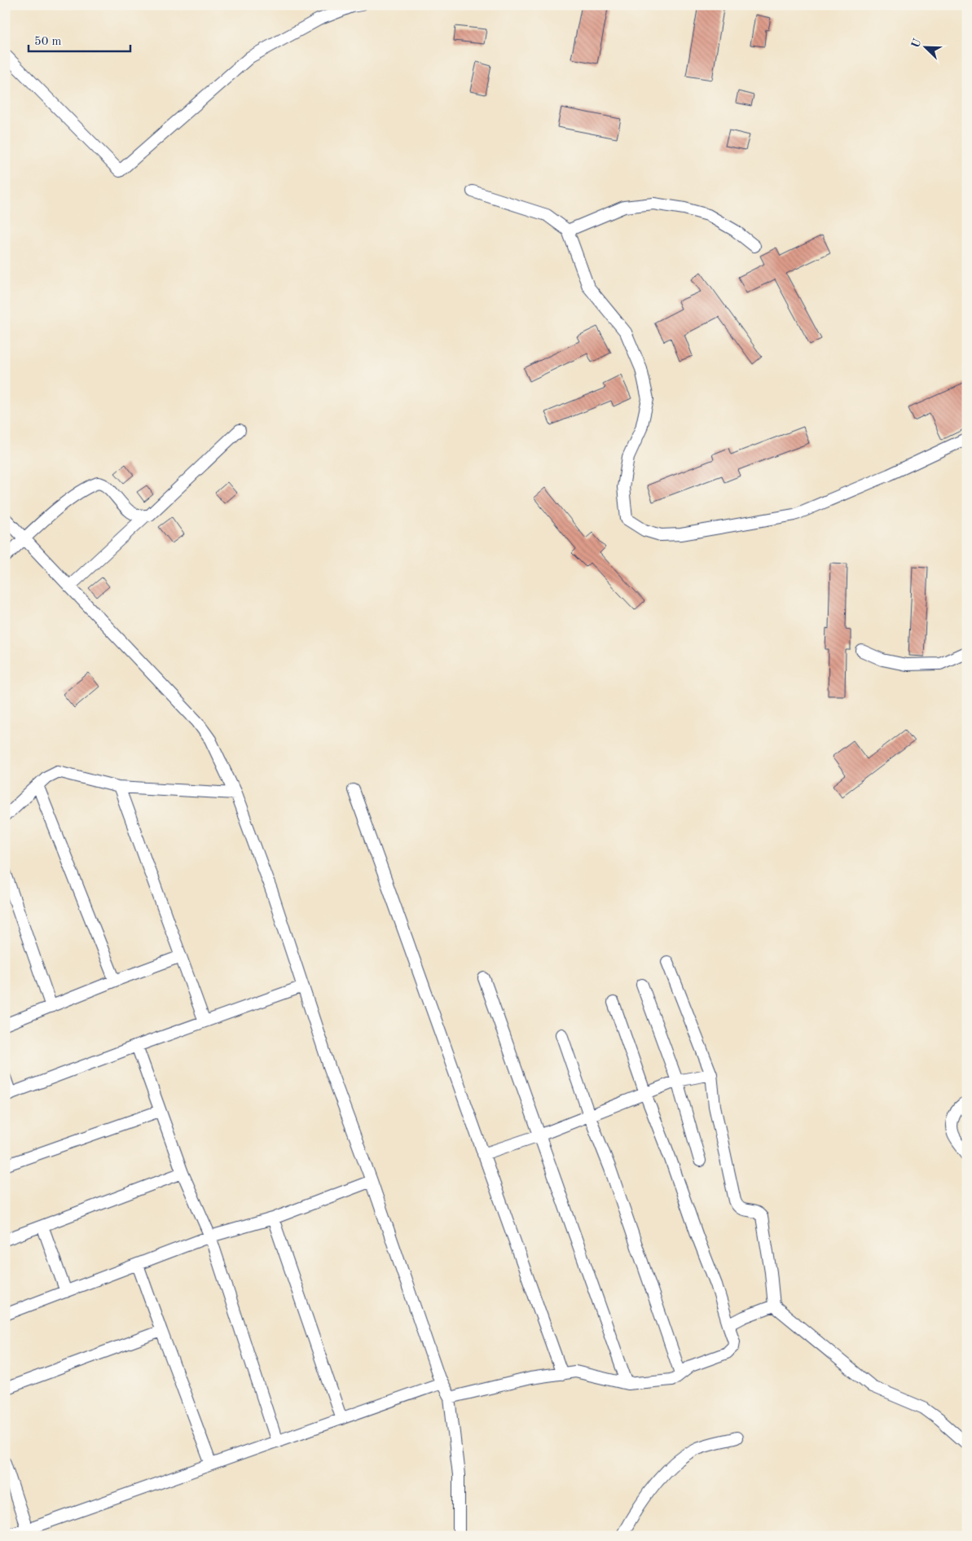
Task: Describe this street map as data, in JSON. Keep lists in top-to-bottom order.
{
  "scale_bar": "50 m",
  "north": "top left"
}
